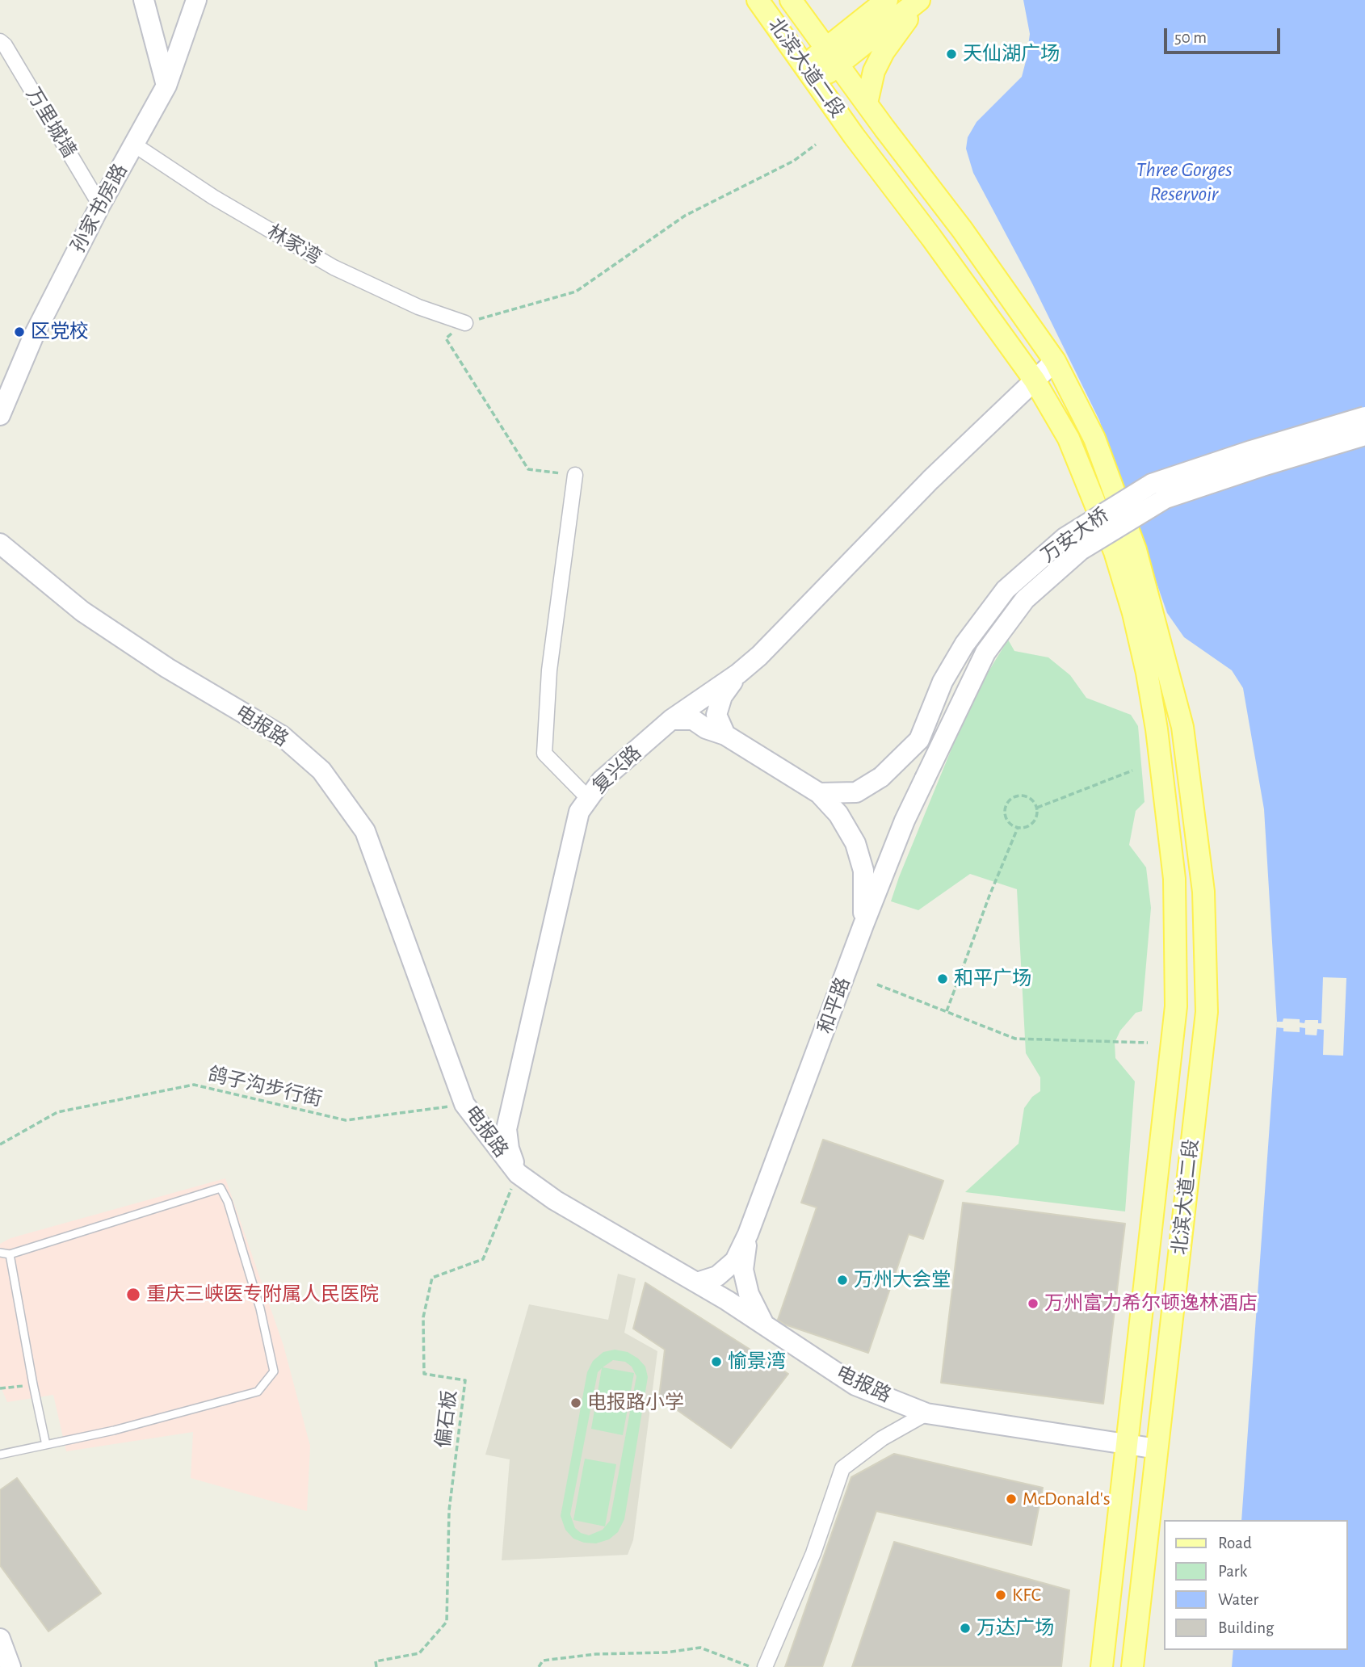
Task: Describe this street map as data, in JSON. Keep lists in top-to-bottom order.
{
  "streets": {
    "main road": [
      "北滨大道二段",
      "孙家书房路",
      "万安大桥",
      "电报路",
      "复兴路",
      "和平路"
    ],
    "street": ["万里城墙", "林家湾"],
    "path": ["鸽子沟步行街", "偏石板"]
  },
  "crossings": [
    ["北滨大道二段", "电报路"],
    ["北滨大道二段", "复兴路"],
    ["万里城墙", "孙家书房路"],
    ["孙家书房路", "林家湾"],
    ["万安大桥", "和平路"],
    ["电报路", "复兴路"],
    ["电报路", "和平路"],
    ["电报路", "鸽子沟步行街"],
    ["电报路", "偏石板"],
    ["复兴路", "偏石板"]
  ],
  "water": ["Three Gorges Reservoir"],
  "places": [
    "天仙湖广场",
    "区党校",
    "和平广场",
    "万州大会堂",
    "重庆三峡医专附属人民医院",
    "万州富力希尔顿逸林酒店",
    "愉景湾",
    "电报路小学",
    "McDonald's",
    "KFC",
    "万达广场"
  ],
  "legend": [
    "Road",
    "Park",
    "Water",
    "Building"
  ],
  "scale_bar": "50 m"
}
